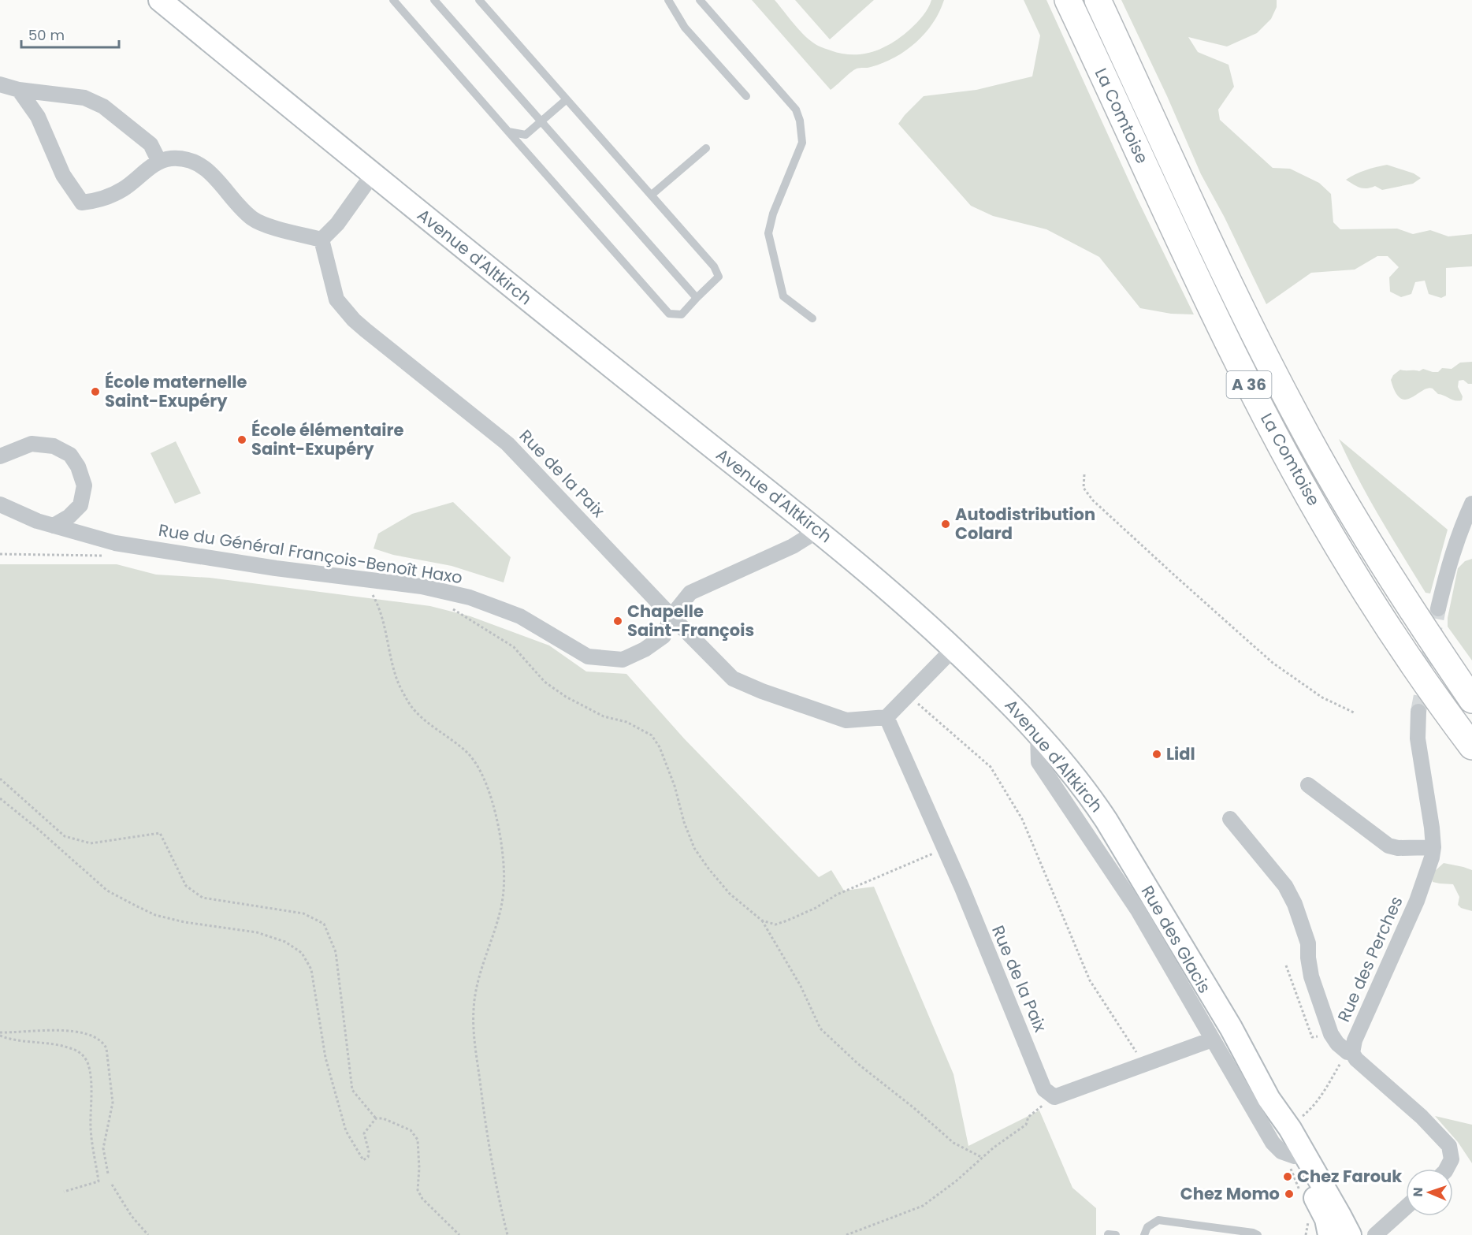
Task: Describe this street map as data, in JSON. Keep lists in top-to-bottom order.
{
  "streets": {
    "highway": ["La Comtoise", "A 36"],
    "street": [
      "Avenue d'Altkirch",
      "Rue de la Paix",
      "Rue du Général François-Benoît Haxo",
      "Rue des Glacis",
      "Rue des Perches"
    ]
  },
  "crossings": [
    ["Avenue d'Altkirch", "Rue du Général François-Benoît Haxo"],
    ["Avenue d'Altkirch", "Rue des Glacis"],
    ["Rue de la Paix", "Rue du Général François-Benoît Haxo"]
  ],
  "places": [
    "École maternelle Saint-Exupéry",
    "École élémentaire Saint-Exupéry",
    "Autodistribution Colard",
    "Chapelle Saint-François",
    "Lidl",
    "Chez Farouk",
    "Chez Momo"
  ],
  "scale_bar": "50 m",
  "north": "left"
}
